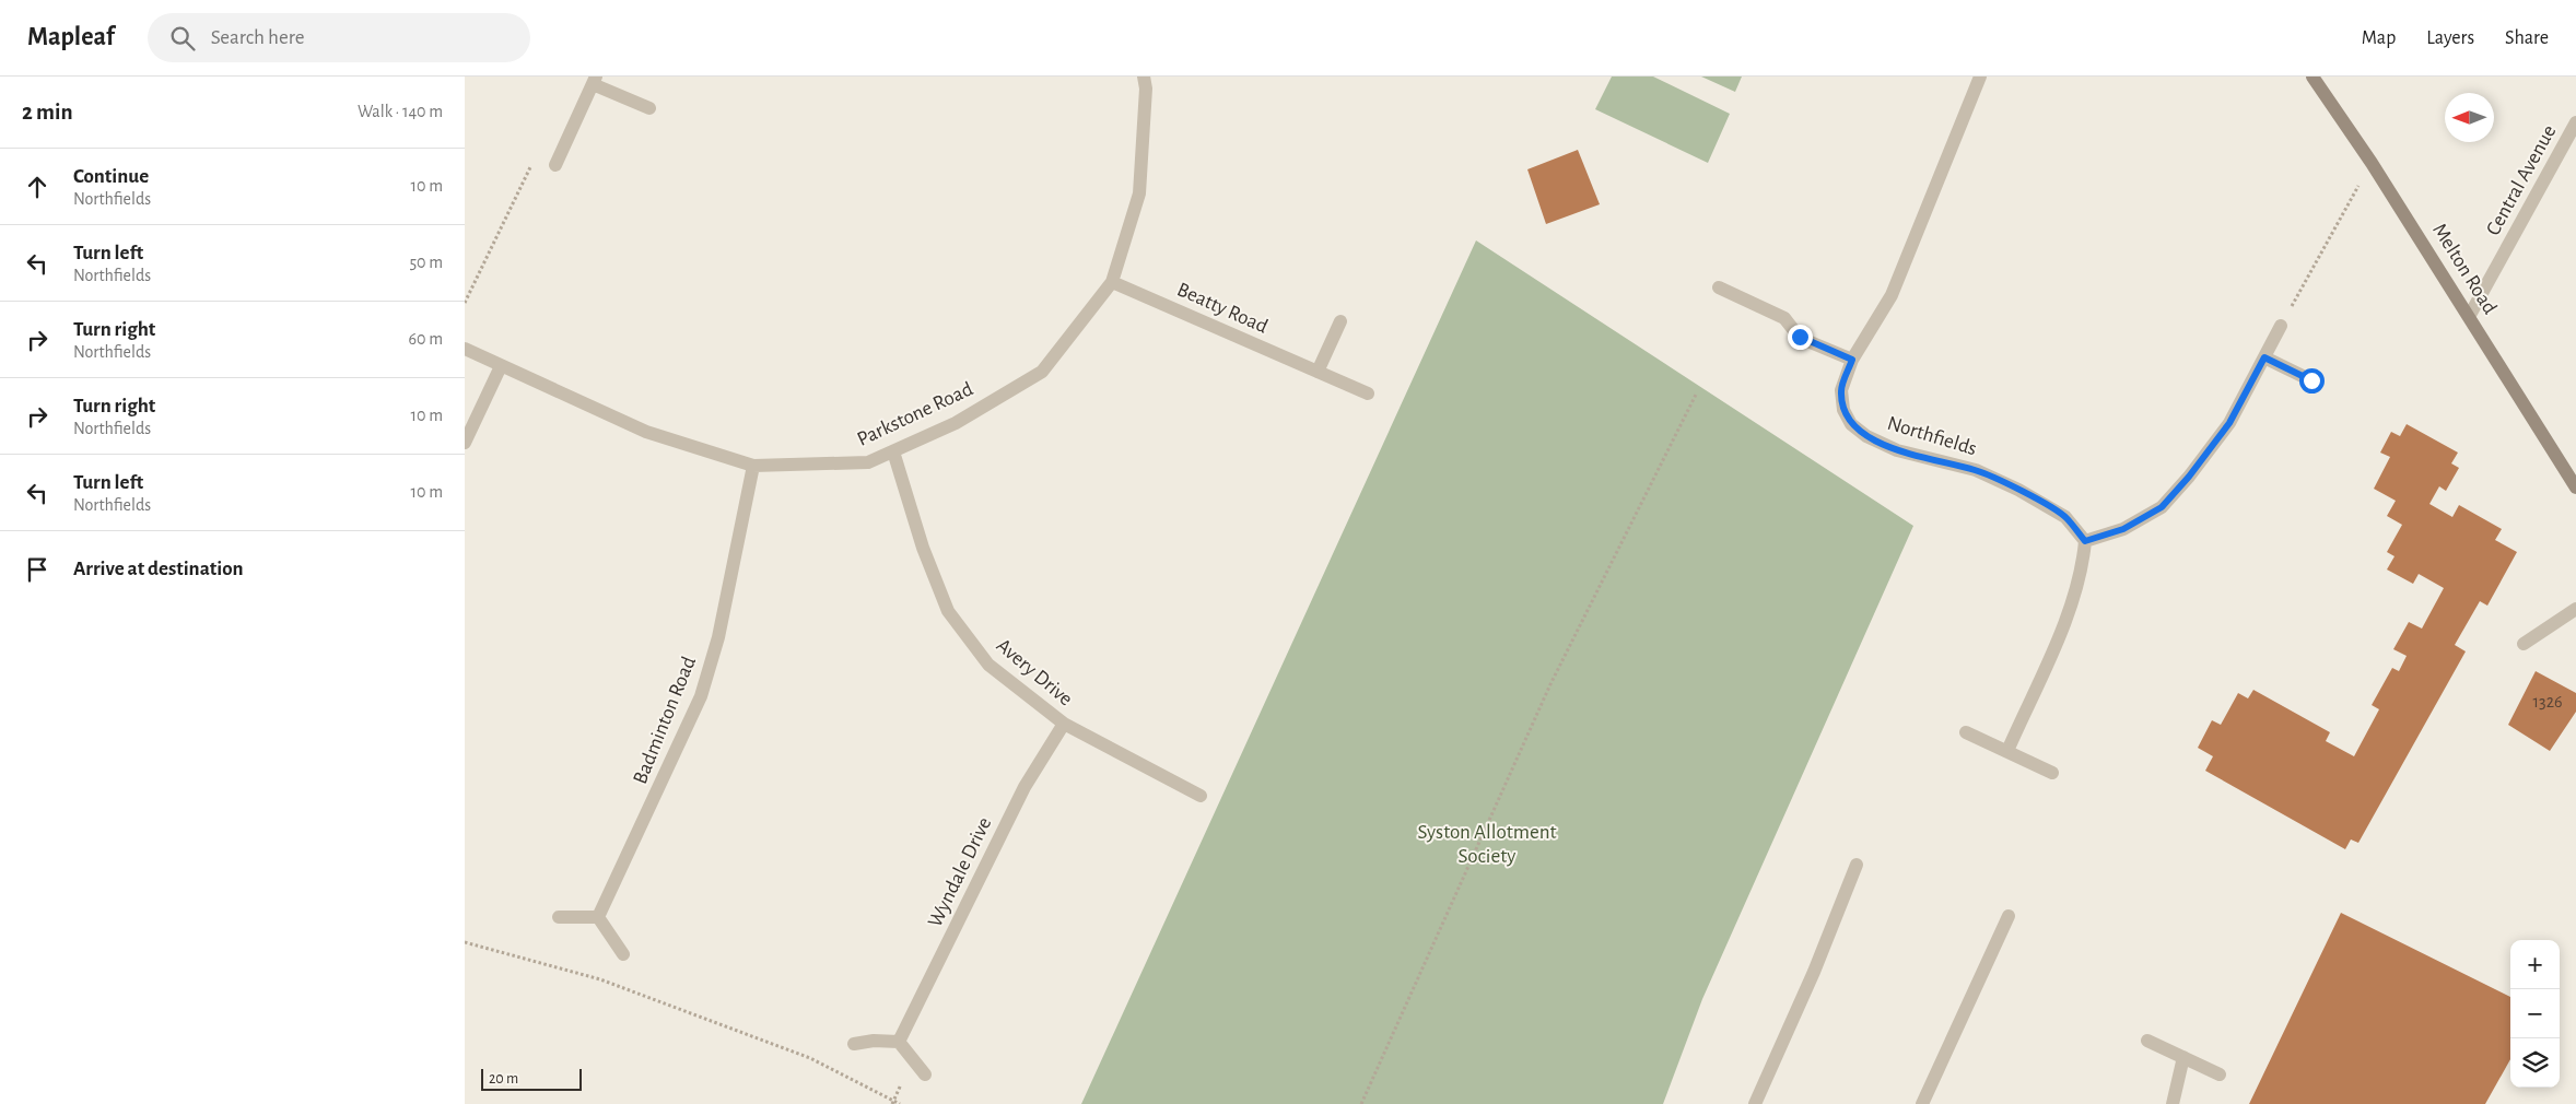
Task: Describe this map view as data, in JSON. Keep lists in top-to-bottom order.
{
  "streets": {
    "street": [
      "Central Avenue",
      "Melton Road",
      "Beatty Road",
      "Parkstone Road",
      "Northfields",
      "Avery Drive",
      "Badminton Road",
      "Wyndale Drive"
    ]
  },
  "crossings": [
    ["Central Avenue", "Melton Road"],
    ["Beatty Road", "Parkstone Road"],
    ["Parkstone Road", "Avery Drive"],
    ["Parkstone Road", "Badminton Road"],
    ["Avery Drive", "Wyndale Drive"]
  ],
  "parks": ["Syston Allotment Society"],
  "house_numbers": ["1326"],
  "scale_bar": "20 m",
  "north": "left",
  "page": {
    "header": "Mapleaf",
    "search": "Search here",
    "nav": ["Map", "Layers", "Share"],
    "heading": ["2 min", "Walk · 140 m"],
    "list": [
      ["Continue", "Northfields", "10 m"],
      ["Turn left", "Northfields", "50 m"],
      ["Turn right", "Northfields", "60 m"],
      ["Turn right", "Northfields", "10 m"],
      ["Turn left", "Northfields", "10 m"],
      "Arrive at destination"
    ],
    "map_buttons": ["+", "−"],
    "scale": "20 m"
  }
}
